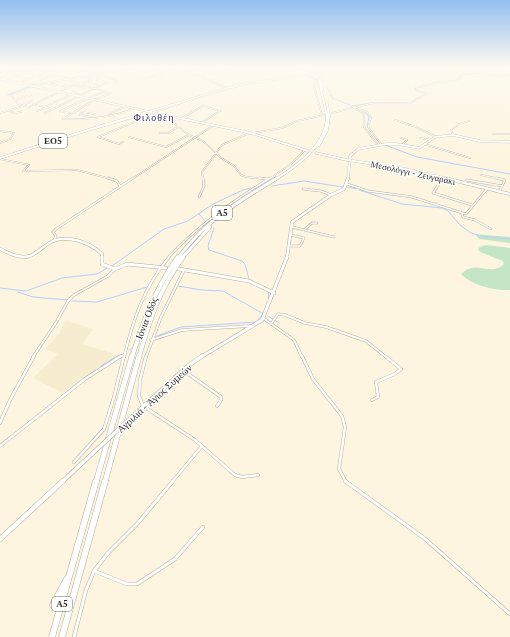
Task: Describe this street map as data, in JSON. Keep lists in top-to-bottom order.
{
  "streets": {
    "highway": ["Α5", "Ιόνια Οδός"],
    "main road": ["ΕΟ5", "Μεσολόγγι - Ζευγαράκι", "Αγριλιά - Άγιος Συμεών"]
  },
  "districts": ["Φιλοθέη"]
}
